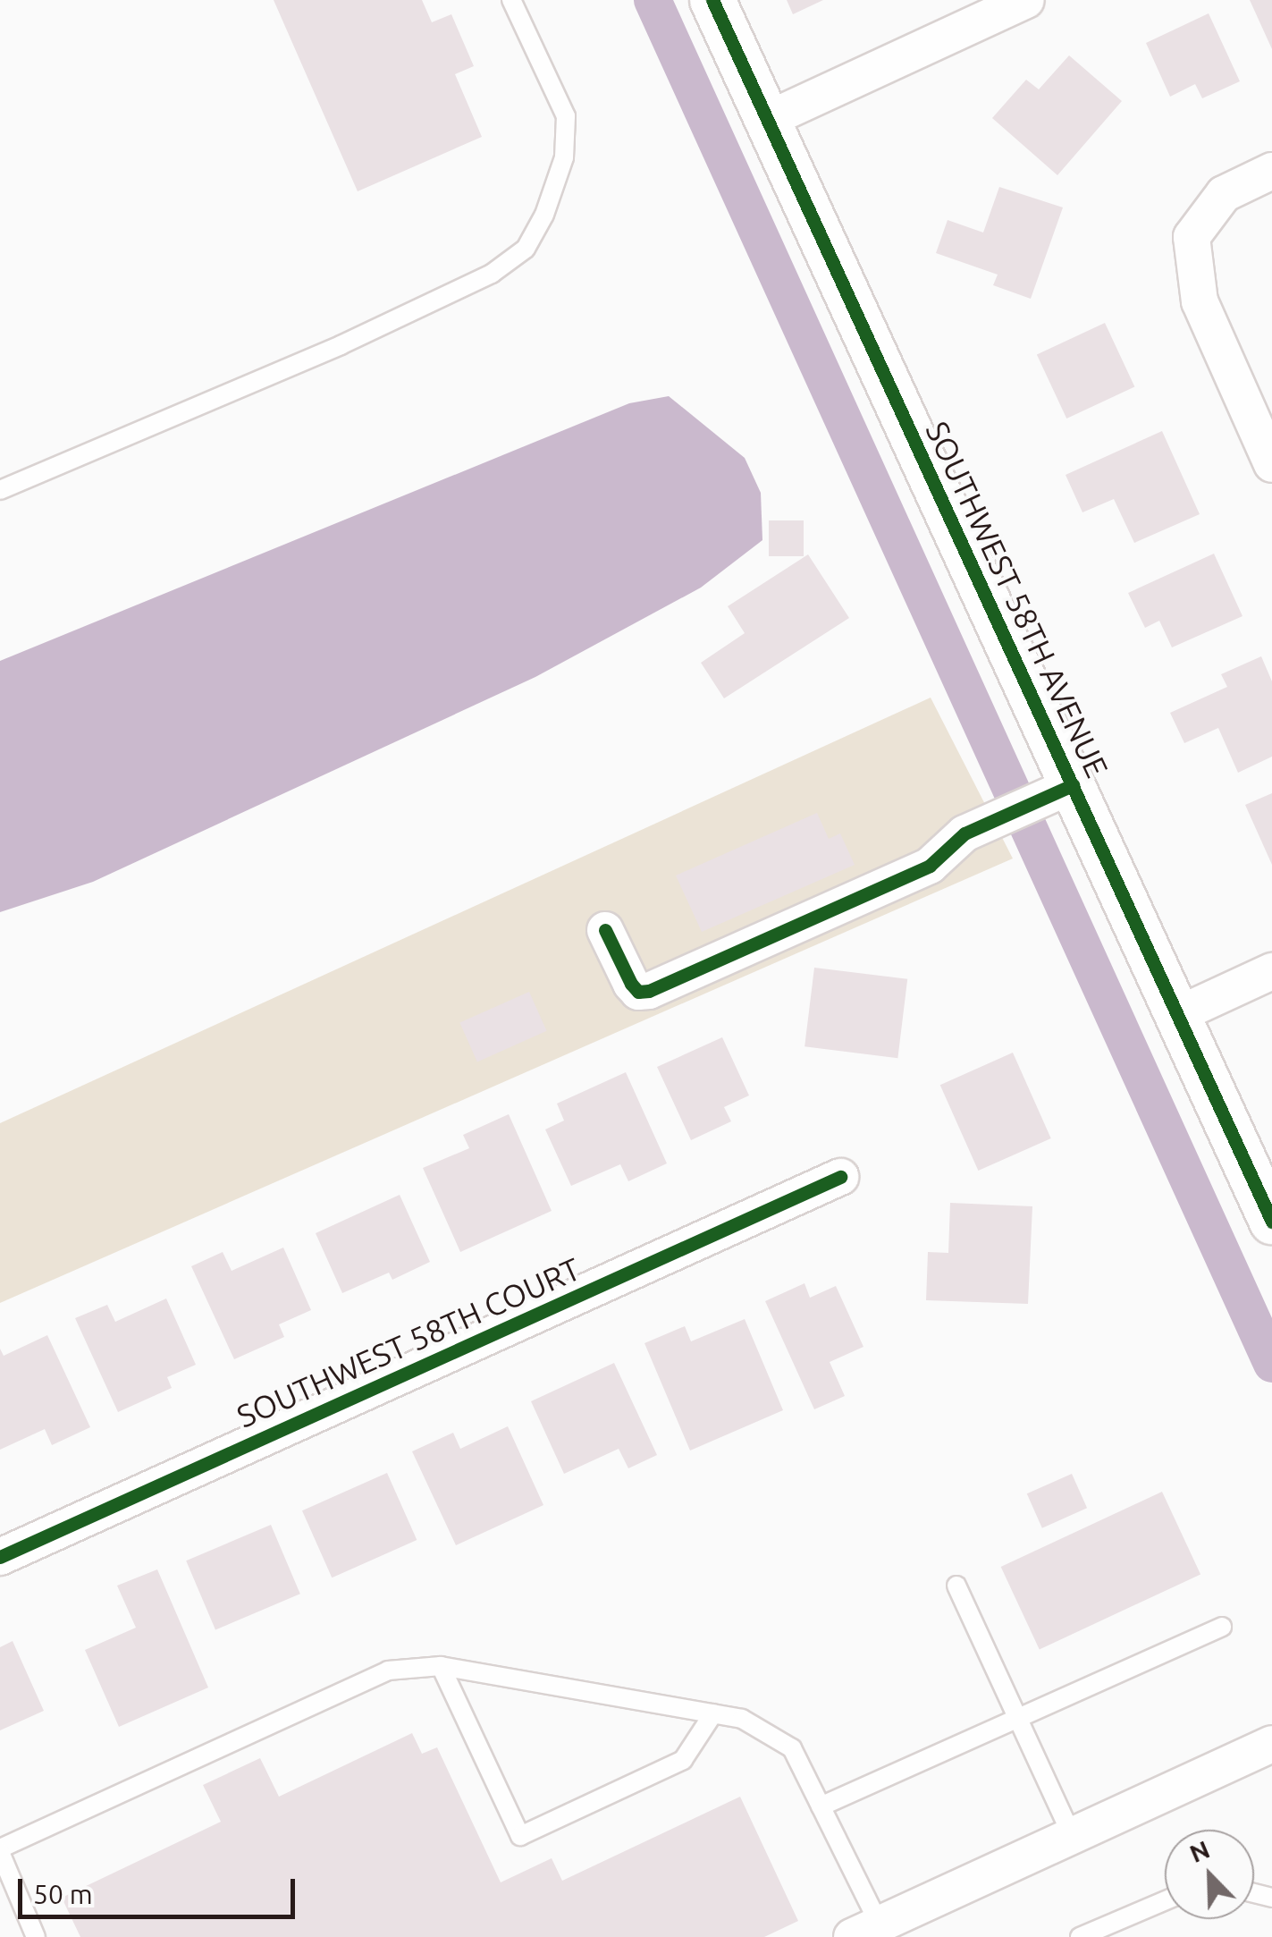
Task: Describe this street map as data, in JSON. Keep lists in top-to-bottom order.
{
  "streets": {
    "street": ["SOUTHWEST 58TH AVENUE", "SOUTHWEST 58TH COURT"]
  },
  "scale_bar": "50 m",
  "north": "top left"
}
